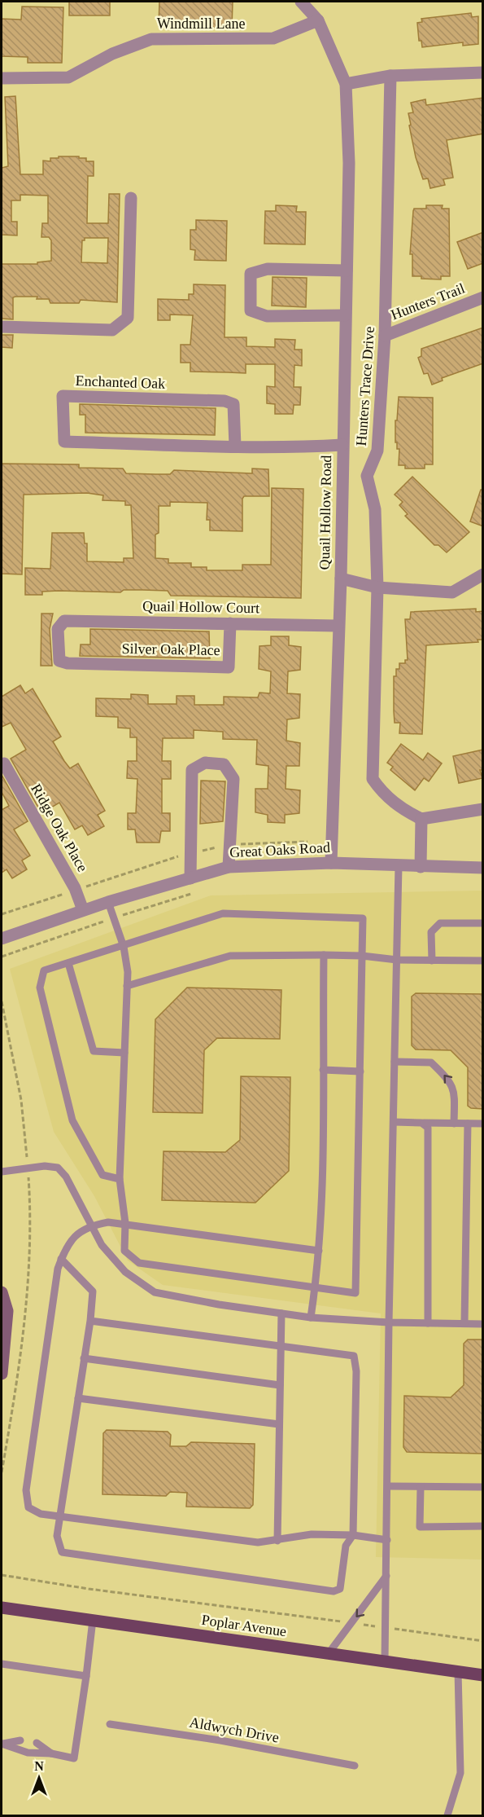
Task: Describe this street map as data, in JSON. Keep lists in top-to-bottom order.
{
  "streets": {
    "main road": ["Poplar Avenue"],
    "street": [
      "Windmill Lane",
      "Hunters Trail",
      "Enchanted Oak",
      "Hunters Trace Drive",
      "Quail Hollow Road",
      "Quail Hollow Court",
      "Silver Oak Place",
      "Ridge Oak Place",
      "Great Oaks Road"
    ],
    "lane": ["Aldwych Drive"]
  },
  "crossings": [
    ["Hunters Trail", "Hunters Trace Drive"],
    ["Enchanted Oak", "Quail Hollow Road"],
    ["Quail Hollow Road", "Quail Hollow Court"],
    ["Quail Hollow Road", "Great Oaks Road"],
    ["Quail Hollow Court", "Silver Oak Place"],
    ["Ridge Oak Place", "Great Oaks Road"]
  ],
  "north": "top"
}
